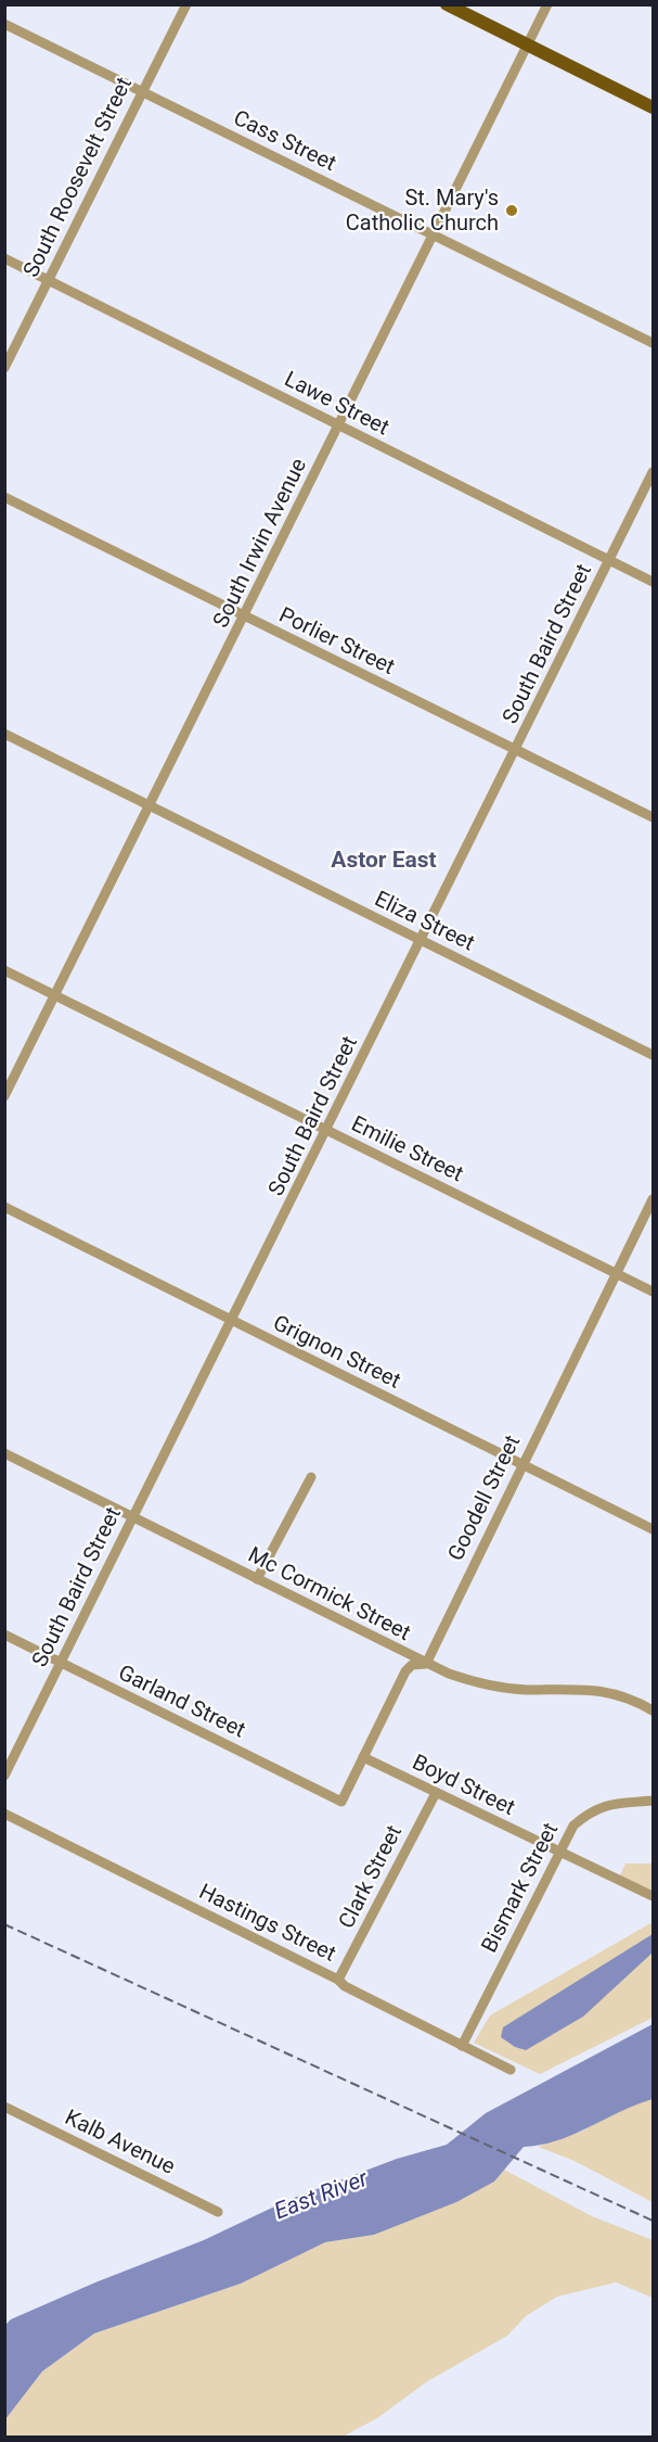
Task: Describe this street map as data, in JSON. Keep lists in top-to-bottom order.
{
  "streets": {
    "street": [
      "Cass Street",
      "South Roosevelt Street",
      "Lawe Street",
      "South Irwin Avenue",
      "Porlier Street",
      "South Baird Street",
      "Eliza Street",
      "Emilie Street",
      "Grignon Street",
      "Goodell Street",
      "Mc Cormick Street",
      "Garland Street",
      "Boyd Street",
      "Clark Street",
      "Bismark Street",
      "Hastings Street",
      "Kalb Avenue"
    ]
  },
  "crossings": [
    ["Cass Street", "South Roosevelt Street"],
    ["Cass Street", "South Irwin Avenue"],
    ["South Roosevelt Street", "Lawe Street"],
    ["Lawe Street", "South Irwin Avenue"],
    ["Lawe Street", "South Baird Street"],
    ["South Irwin Avenue", "Porlier Street"],
    ["South Irwin Avenue", "Eliza Street"],
    ["South Irwin Avenue", "Emilie Street"],
    ["Porlier Street", "South Baird Street"],
    ["South Baird Street", "Eliza Street"],
    ["South Baird Street", "Emilie Street"],
    ["South Baird Street", "Grignon Street"],
    ["South Baird Street", "Mc Cormick Street"],
    ["South Baird Street", "Garland Street"],
    ["Emilie Street", "Goodell Street"],
    ["Grignon Street", "Goodell Street"],
    ["Goodell Street", "Mc Cormick Street"],
    ["Garland Street", "Boyd Street"],
    ["Boyd Street", "Clark Street"],
    ["Boyd Street", "Bismark Street"],
    ["Clark Street", "Hastings Street"],
    ["Bismark Street", "Hastings Street"]
  ],
  "districts": ["Astor East"],
  "water": ["East River"],
  "places": ["St. Mary's Catholic Church"]
}
